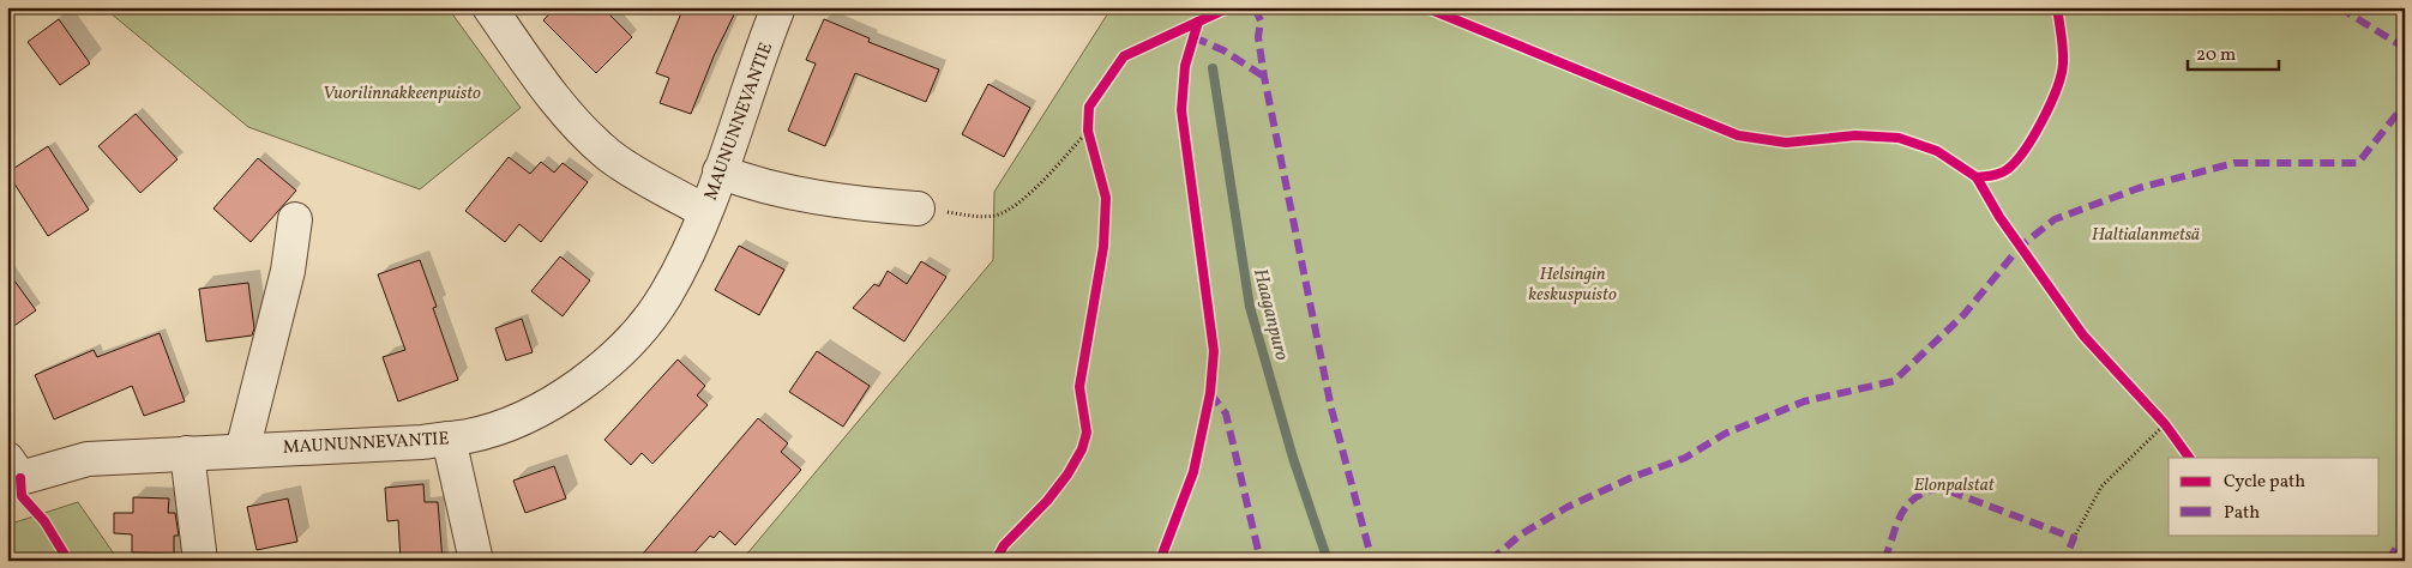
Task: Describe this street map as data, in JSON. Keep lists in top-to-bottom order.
{
  "streets": {
    "street": ["MAUNUNNEVANTIE"]
  },
  "water": ["Haaganpuro"],
  "parks": [
    "Vuorilinnakkeenpuisto",
    "Haltialanmetsä",
    "Helsingin keskuspuisto",
    "Elonpalstat"
  ],
  "legend": ["Cycle path", "Path"],
  "scale_bar": "20 m"
}
